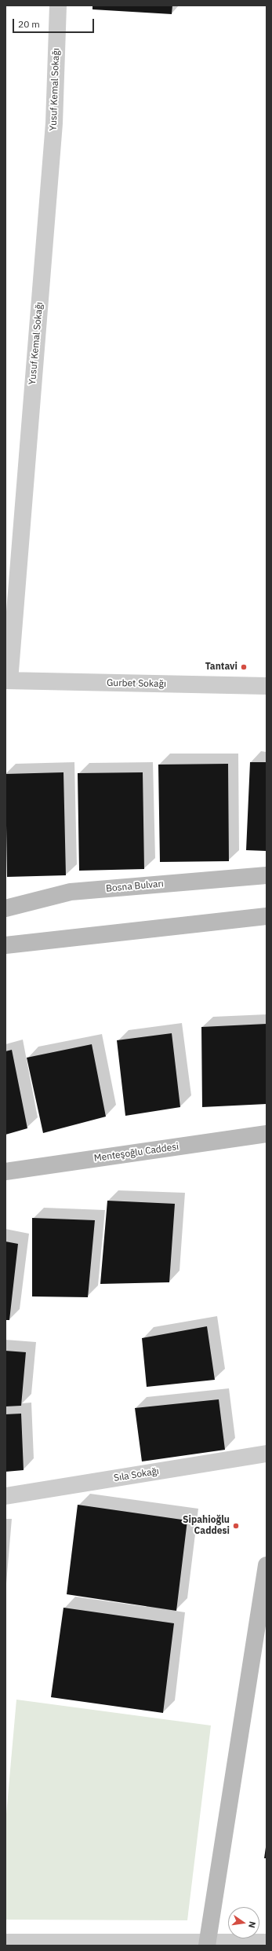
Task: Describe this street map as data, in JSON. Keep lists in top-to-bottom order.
{
  "streets": {
    "street": [
      "Yusuf Kemal Sokağı",
      "Gurbet Sokağı",
      "Bosna Bulvarı",
      "Menteşoğlu Caddesi",
      "Sıla Sokağı"
    ]
  },
  "crossings": [
    ["Yusuf Kemal Sokağı", "Gurbet Sokağı"]
  ],
  "places": ["Tantavi", "Sipahioğlu Caddesi"],
  "scale_bar": "20 m",
  "north": "right"
}
